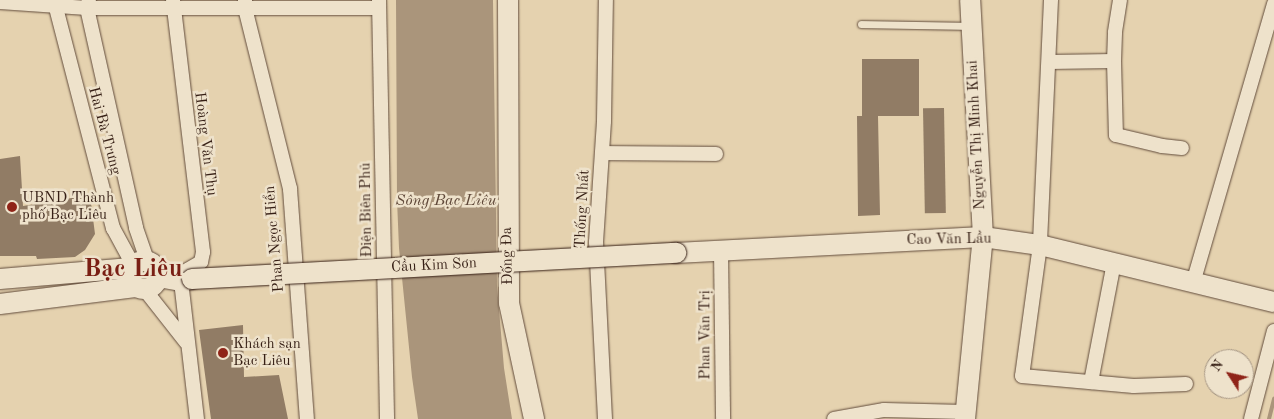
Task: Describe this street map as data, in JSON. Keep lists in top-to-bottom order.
{
  "streets": {
    "main road": [
      "Nguyễn Thị Minh Khai",
      "Cao Văn Lầu",
      "Đống Đa",
      "Cầu Kim Sơn"
    ],
    "street": [
      "Hai Bà Trưng",
      "Hoàng Văn Thụ",
      "Thống Nhất",
      "Điện Biên Phủ",
      "Phan Ngọc Hiển",
      "Phan Văn Trị"
    ]
  },
  "crossings": [
    ["Hai Bà Trưng", "Cầu Kim Sơn"],
    ["Nguyễn Thị Minh Khai", "Cao Văn Lầu"],
    ["Hoàng Văn Thụ", "Cầu Kim Sơn"],
    ["Cao Văn Lầu", "Cầu Kim Sơn"],
    ["Cao Văn Lầu", "Phan Văn Trị"]
  ],
  "districts": ["Bạc Liêu"],
  "water": ["Sông Bạc Liêu"],
  "places": ["UBND Thành phố Bạc Liêu", "Khách sạn Bạc Liêu"],
  "north": "top left"
}
